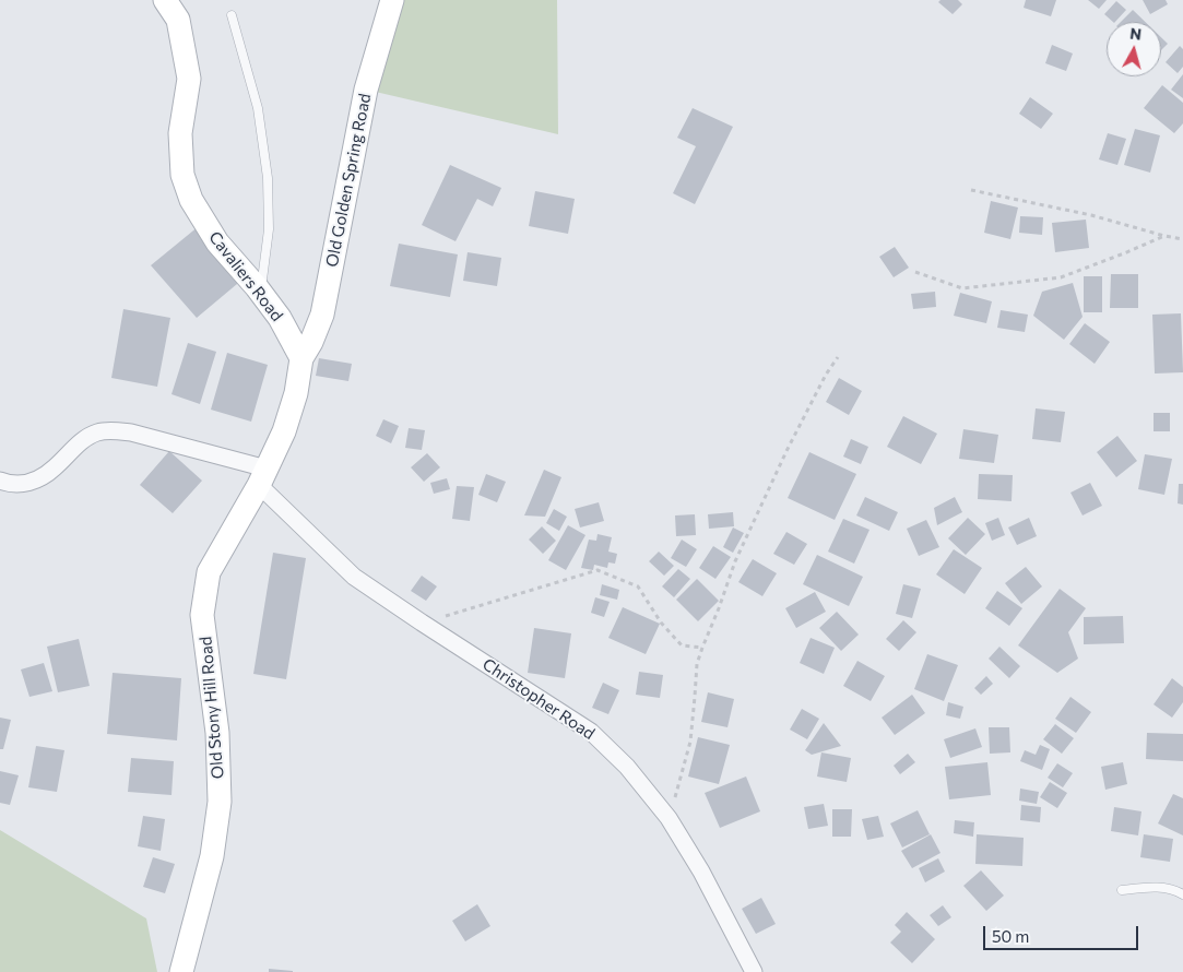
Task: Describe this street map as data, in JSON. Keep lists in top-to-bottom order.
{
  "streets": {
    "main road": ["Old Golden Spring Road", "Cavaliers Road", "Old Stony Hill Road"],
    "street": ["Christopher Road"]
  },
  "crossings": [
    ["Old Golden Spring Road", "Cavaliers Road"],
    ["Christopher Road", "Old Stony Hill Road"]
  ],
  "scale_bar": "50 m",
  "north": "top"
}
